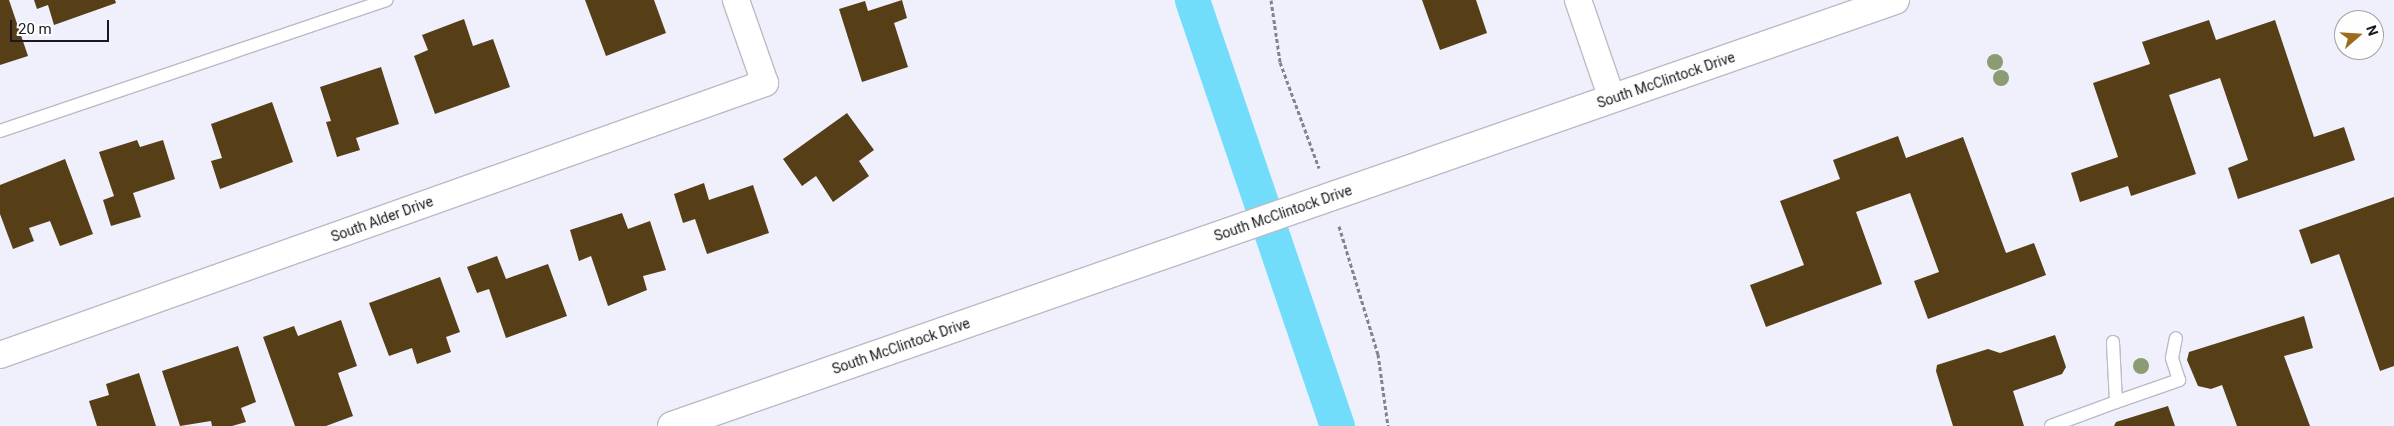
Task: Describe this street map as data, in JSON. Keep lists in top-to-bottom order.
{
  "streets": {
    "main road": ["South McClintock Drive"],
    "street": ["South Alder Drive"]
  },
  "scale_bar": "20 m",
  "north": "right"
}
